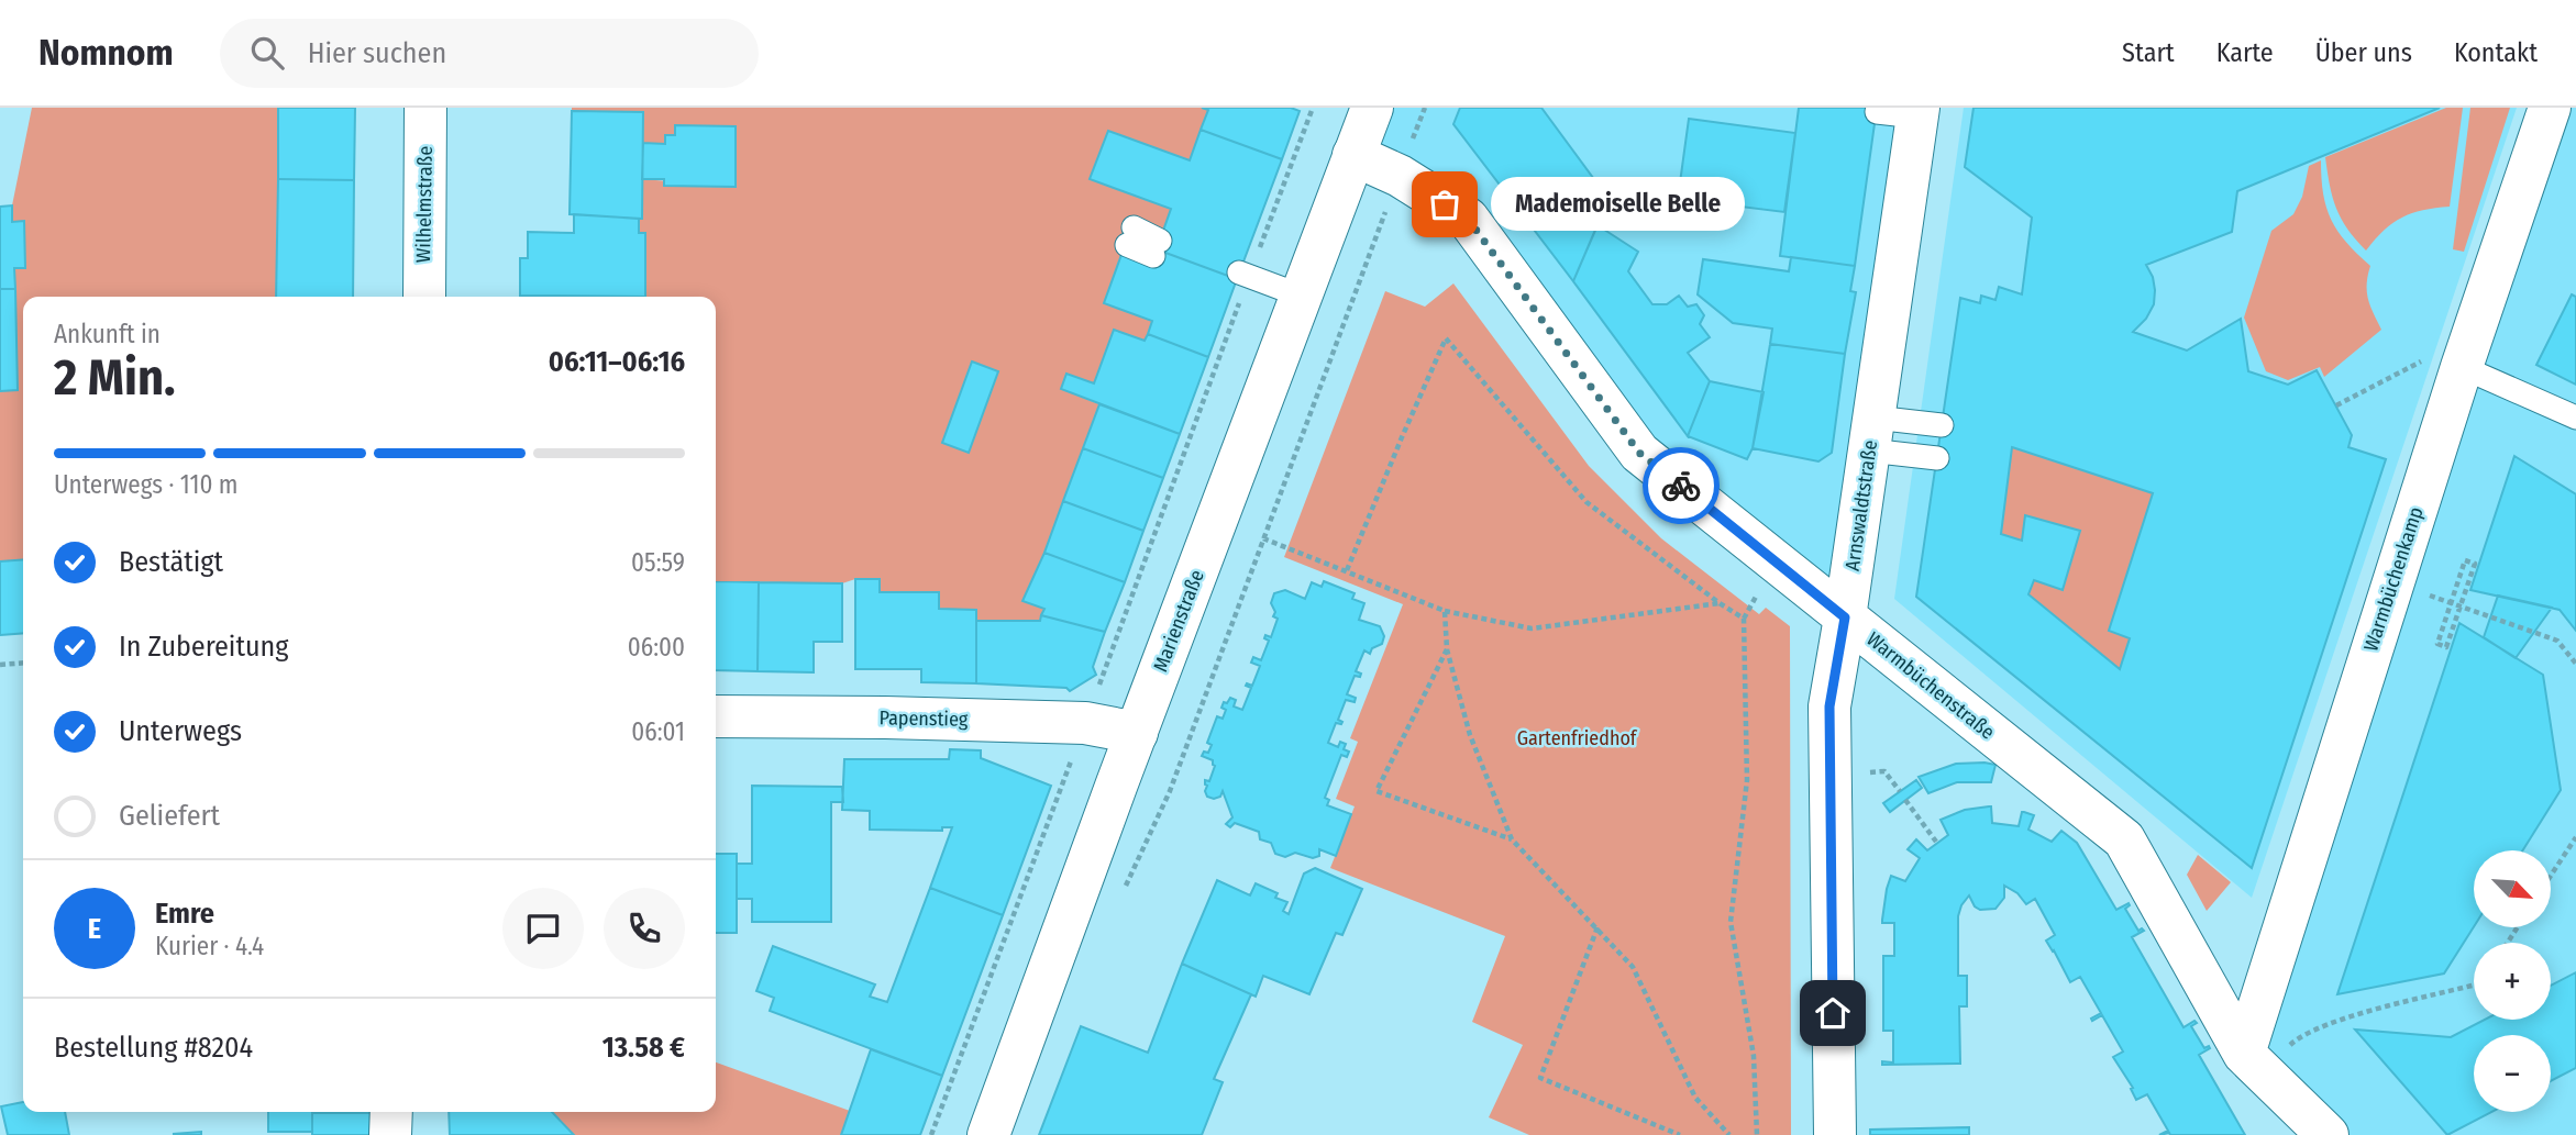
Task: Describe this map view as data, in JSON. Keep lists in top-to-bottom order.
{
  "streets": {
    "street": [
      "Wilhelmstraße",
      "Arnswaldtstraße",
      "Warmbüchenkamp",
      "Marienstraße",
      "Warmbüchenstraße",
      "Papenstieg"
    ]
  },
  "crossings": [
    ["Arnswaldtstraße", "Warmbüchenstraße"],
    ["Warmbüchenkamp", "Warmbüchenstraße"],
    ["Marienstraße", "Warmbüchenstraße"],
    ["Marienstraße", "Papenstieg"]
  ],
  "parks": ["Gartenfriedhof"],
  "places": ["Mademoiselle Belle"],
  "north": "bottom right",
  "page": {
    "header": "Nomnom",
    "search": "Hier suchen",
    "nav": [
      "Start",
      "Karte",
      "Über uns",
      "Kontakt"
    ],
    "bubble": "Mademoiselle Belle",
    "heading": ["2 Min.", "Ankunft in", "06:11–06:16"],
    "panel": [
      "Emre",
      "Kurier · 4.4",
      "Bestellung #8204",
      "13.58 €"
    ],
    "bar": "Unterwegs · 110 m",
    "list": [
      ["Bestätigt", "05:59"],
      ["In Zubereitung", "06:00"],
      ["Unterwegs", "06:01"],
      "Geliefert"
    ],
    "map_buttons": ["+", "−"],
    "round": "E"
  }
}
